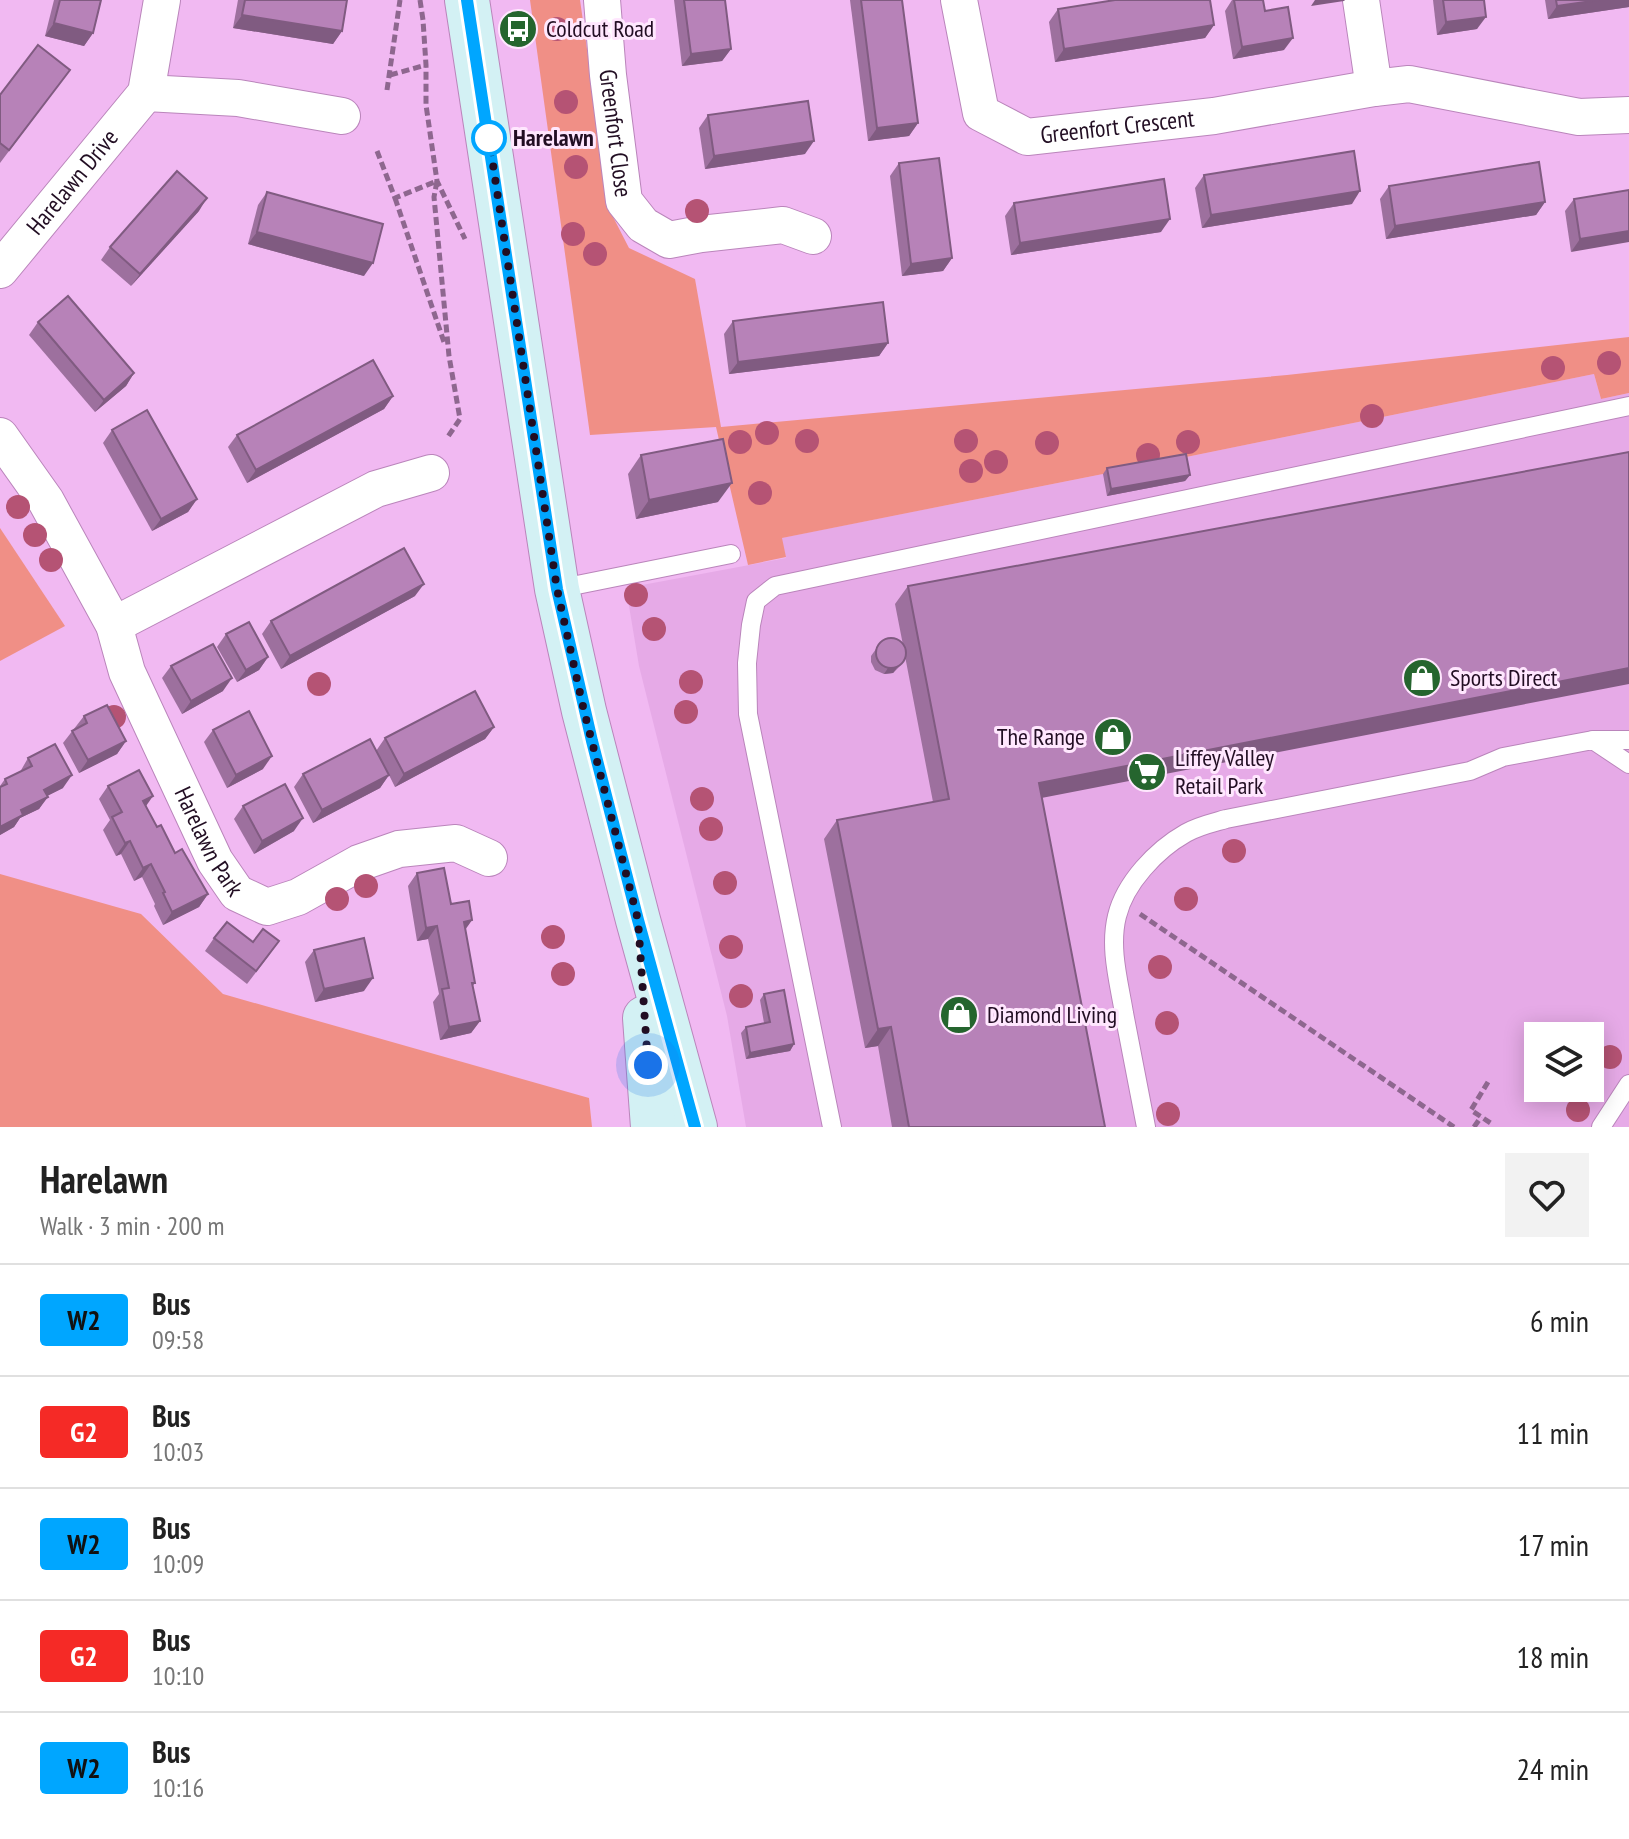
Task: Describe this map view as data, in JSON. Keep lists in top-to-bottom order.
{
  "streets": {
    "street": [
      "Greenfort Crescent",
      "Greenfort Close",
      "Harelawn Drive",
      "Harelawn Park"
    ]
  },
  "places": {
    "bus stop": ["Coldcut Road"],
    "other": ["Harelawn"],
    "shop": ["Sports Direct", "The Range", "Diamond Living"],
    "supermarket": ["Liffey Valley Retail Park"]
  },
  "lines": ["bus line W2"],
  "page": {
    "heading": ["Harelawn", "Walk · 3 min · 200 m"],
    "list": [
      {
        "mark": "W2",
        "name": "Bus",
        "note": "09:58",
        "value": "6 min"
      },
      {
        "mark": "G2",
        "name": "Bus",
        "note": "10:03",
        "value": "11 min"
      },
      {
        "mark": "W2",
        "name": "Bus",
        "note": "10:09",
        "value": "17 min"
      },
      {
        "mark": "G2",
        "name": "Bus",
        "note": "10:10",
        "value": "18 min"
      },
      {
        "mark": "W2",
        "name": "Bus",
        "note": "10:16",
        "value": "24 min"
      }
    ]
  }
}
